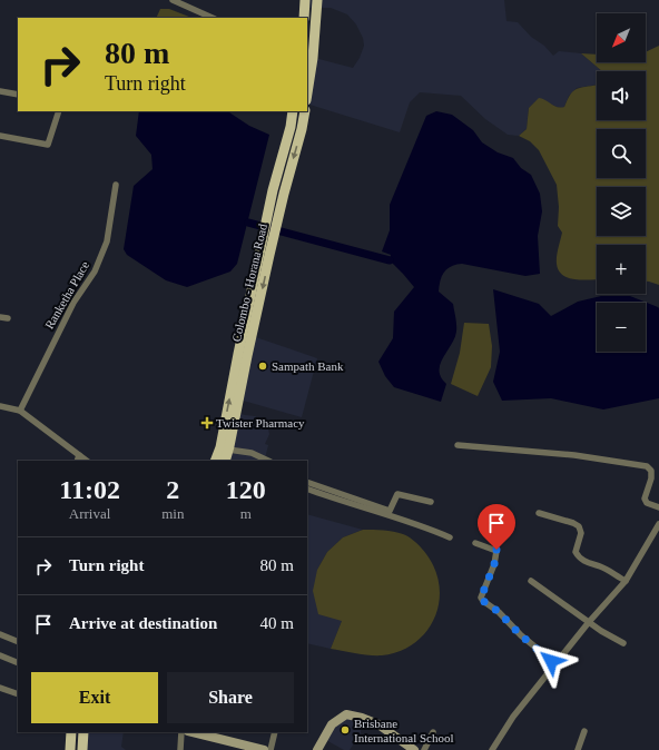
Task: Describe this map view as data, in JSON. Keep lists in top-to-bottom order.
{
  "streets": {
    "main road": ["Colombo - Horana Road"],
    "street": ["Ranketha Place"]
  },
  "places": {
    "other": ["Sampath Bank", "Brisbane International School"],
    "health": ["Twister Pharmacy"]
  },
  "north": "bottom left",
  "page": {
    "map_buttons": ["+", "−"],
    "turn": ["80 m", "Turn right"],
    "eta": [
      "11:02",
      "Arrival",
      "2",
      "min",
      "120",
      "m"
    ],
    "list": [
      {
        "name": "Turn right",
        "value": "80 m"
      },
      {
        "name": "Arrive at destination",
        "value": "40 m"
      }
    ],
    "buttons": ["Exit", "Share"]
  }
}
